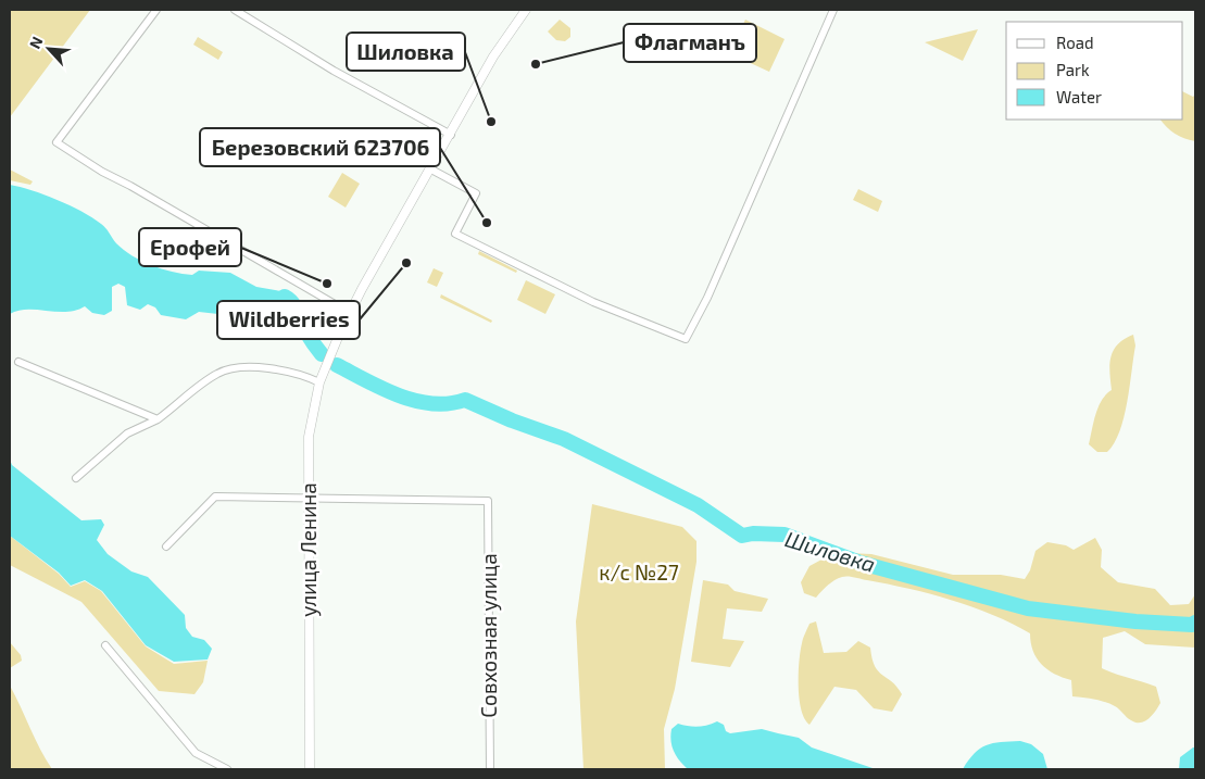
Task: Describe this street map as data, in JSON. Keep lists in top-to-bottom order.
{
  "streets": {
    "street": ["улица Ленина", "Совхозная улица"]
  },
  "crossings": [
    ["улица Ленина", "Совхозная улица"]
  ],
  "water": ["Шиловка"],
  "parks": ["к/с №27"],
  "places": [
    "Флагманъ",
    "Шиловка",
    "Березовский 623706",
    "Wildberries",
    "Ерофей"
  ],
  "legend": ["Road", "Park", "Water"],
  "north": "top left"
}
